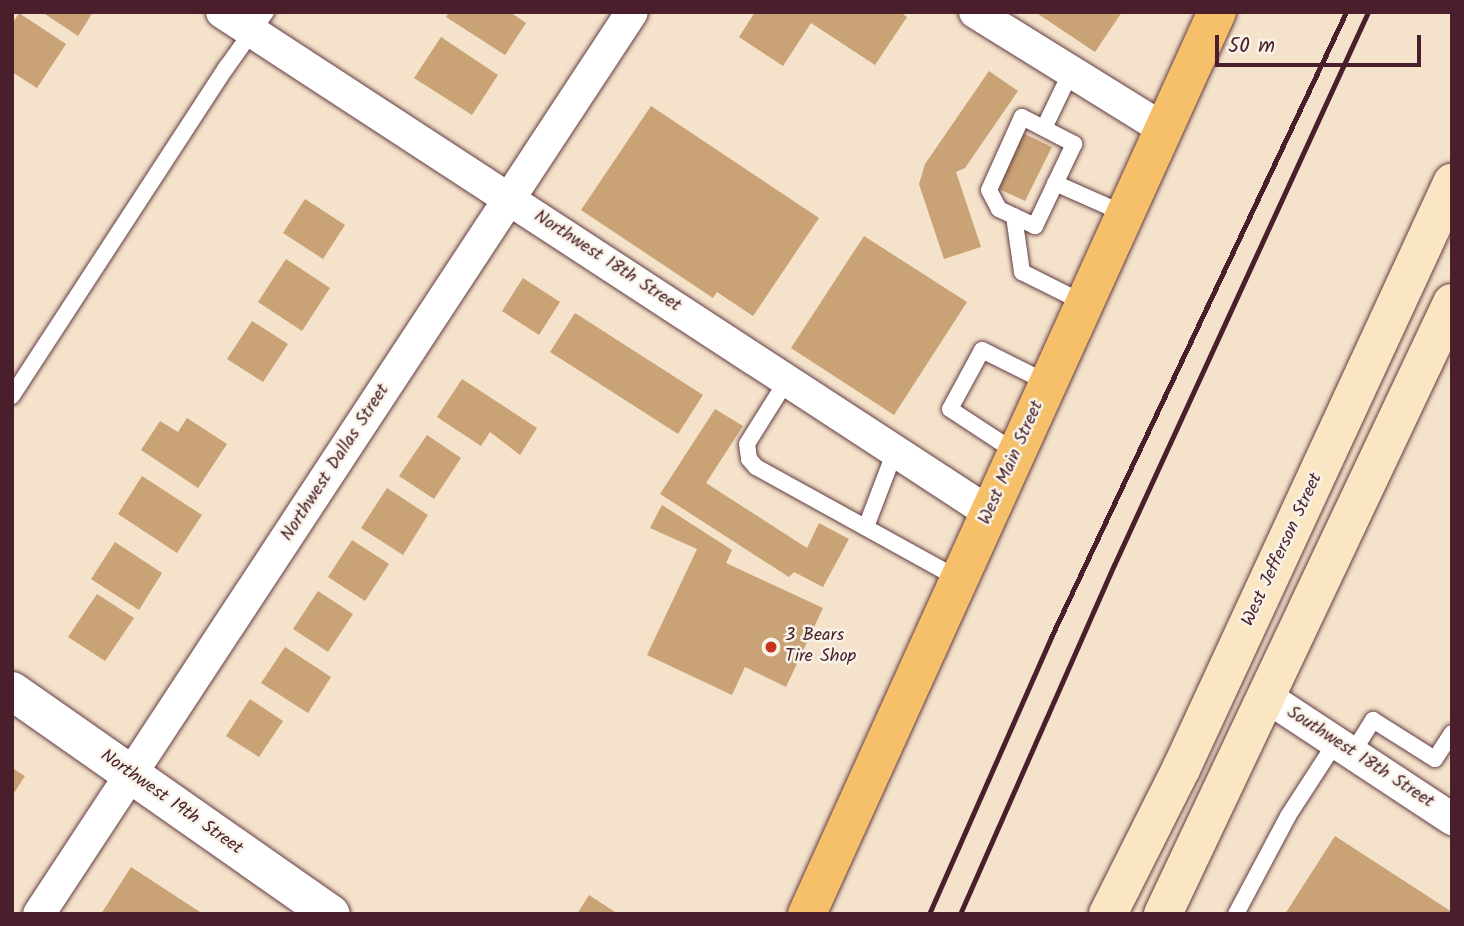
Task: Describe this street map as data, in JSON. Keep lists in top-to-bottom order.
{
  "streets": {
    "main road": ["West Main Street", "West Jefferson Street"],
    "street": [
      "Northwest 18th Street",
      "Northwest Dallas Street",
      "Southwest 18th Street",
      "Northwest 19th Street"
    ]
  },
  "crossings": [
    ["Northwest 18th Street", "Northwest Dallas Street"],
    ["Northwest 18th Street", "West Main Street"],
    ["Northwest Dallas Street", "Northwest 19th Street"]
  ],
  "places": ["3 Bears Tire Shop"],
  "scale_bar": "50 m"
}
